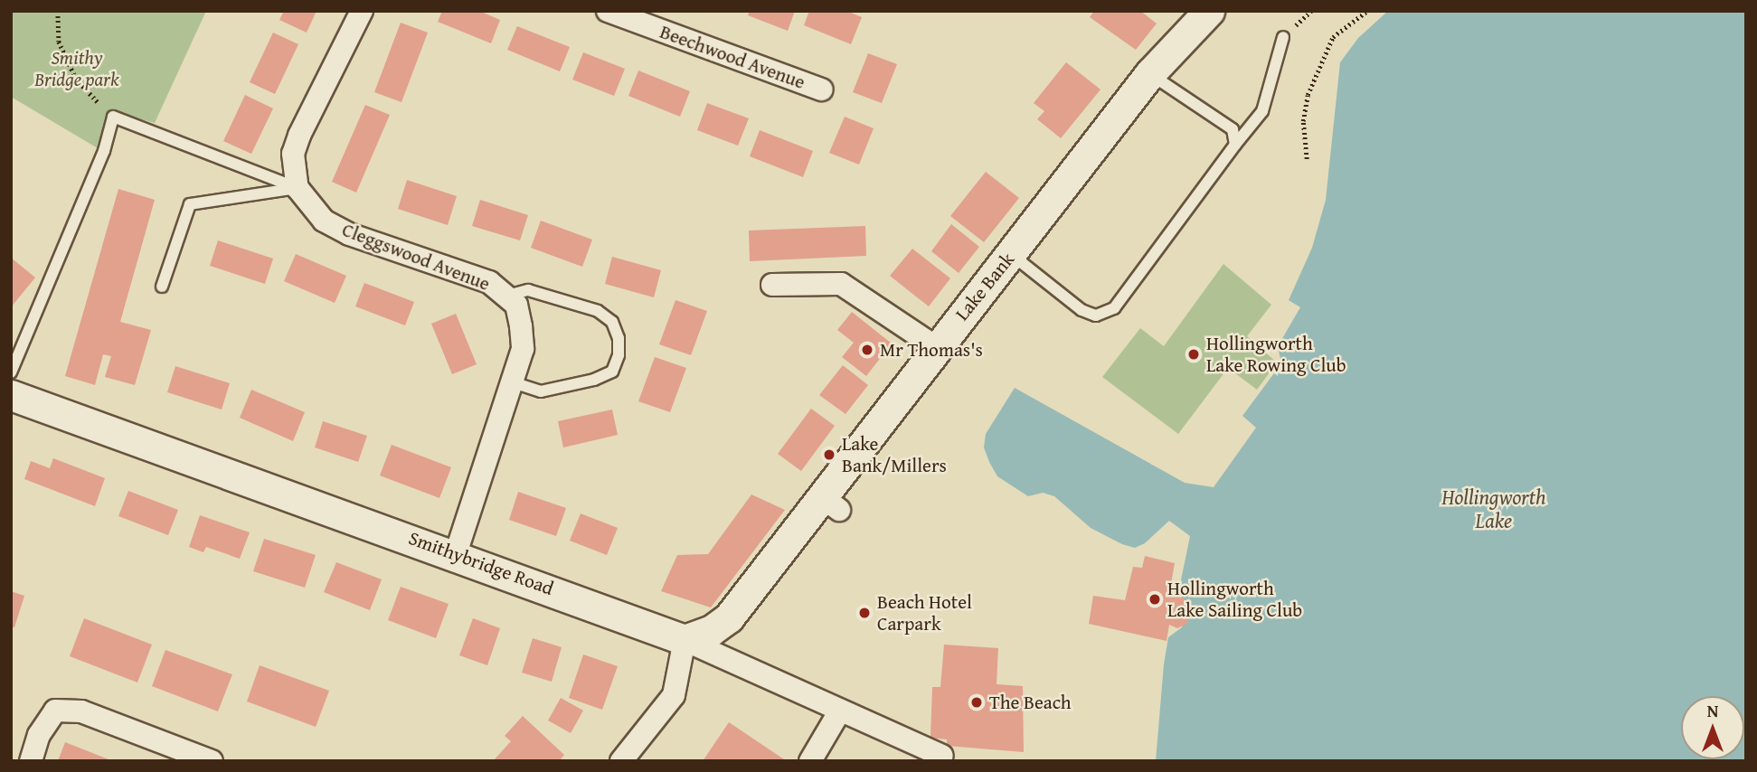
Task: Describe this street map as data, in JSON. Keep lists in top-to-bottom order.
{
  "streets": {
    "main road": ["Lake Bank", "Smithybridge Road"],
    "street": ["Beechwood Avenue", "Cleggswood Avenue"]
  },
  "crossings": [
    ["Cleggswood Avenue", "Smithybridge Road"],
    ["Lake Bank", "Smithybridge Road"]
  ],
  "water": ["Hollingworth Lake"],
  "parks": ["Smithy Bridge park"],
  "places": [
    "Mr Thomas's",
    "Hollingworth Lake Rowing Club",
    "Lake Bank/Millers",
    "Hollingworth Lake Sailing Club",
    "Beach Hotel Carpark",
    "The Beach"
  ],
  "north": "top"
}
